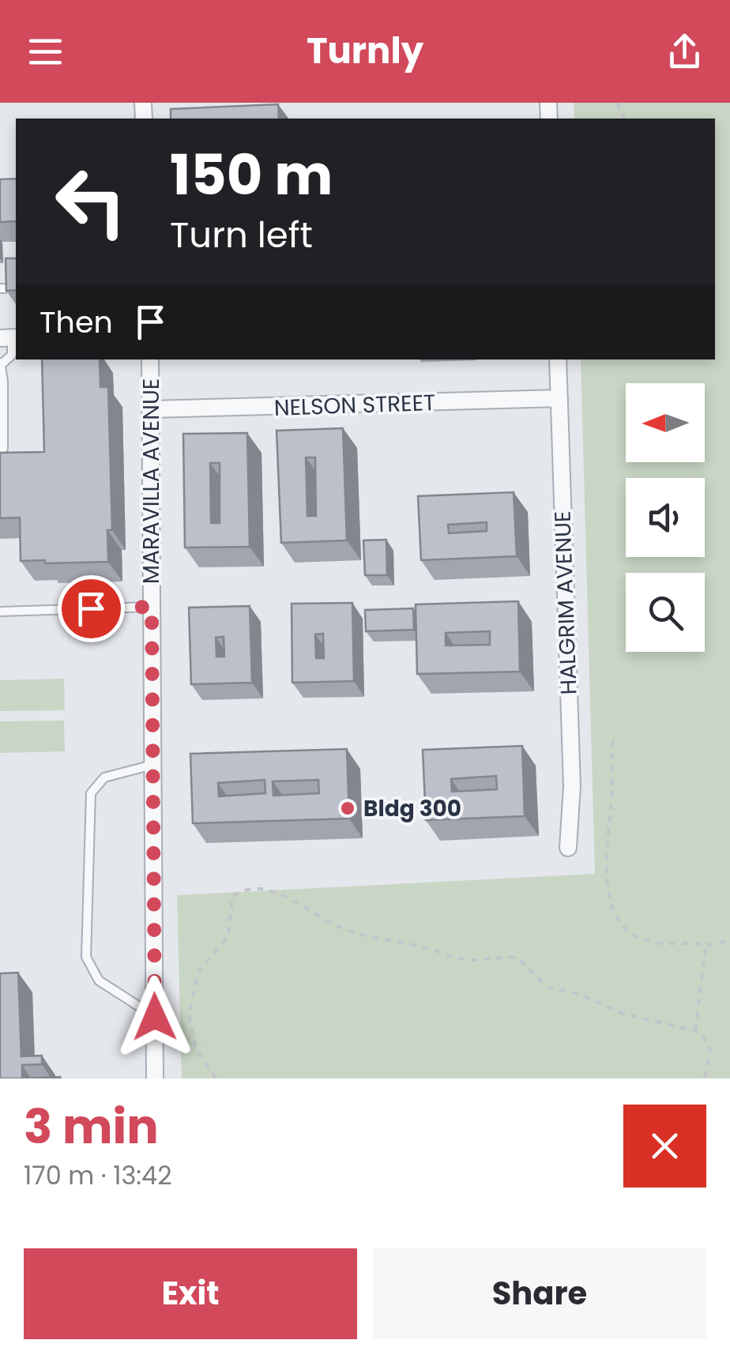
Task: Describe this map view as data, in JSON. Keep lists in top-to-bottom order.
{
  "streets": {
    "street": ["NELSON STREET", "MARAVILLA AVENUE", "HALGRIM AVENUE"]
  },
  "crossings": [
    ["NELSON STREET", "MARAVILLA AVENUE"],
    ["NELSON STREET", "HALGRIM AVENUE"]
  ],
  "places": ["Bldg 300"],
  "north": "left",
  "page": {
    "header": "Turnly",
    "turn": ["150 m", "Turn left"],
    "then": "Then",
    "heading": ["3 min", "170 m · 13:42"],
    "buttons": ["Exit", "Share"]
  }
}
